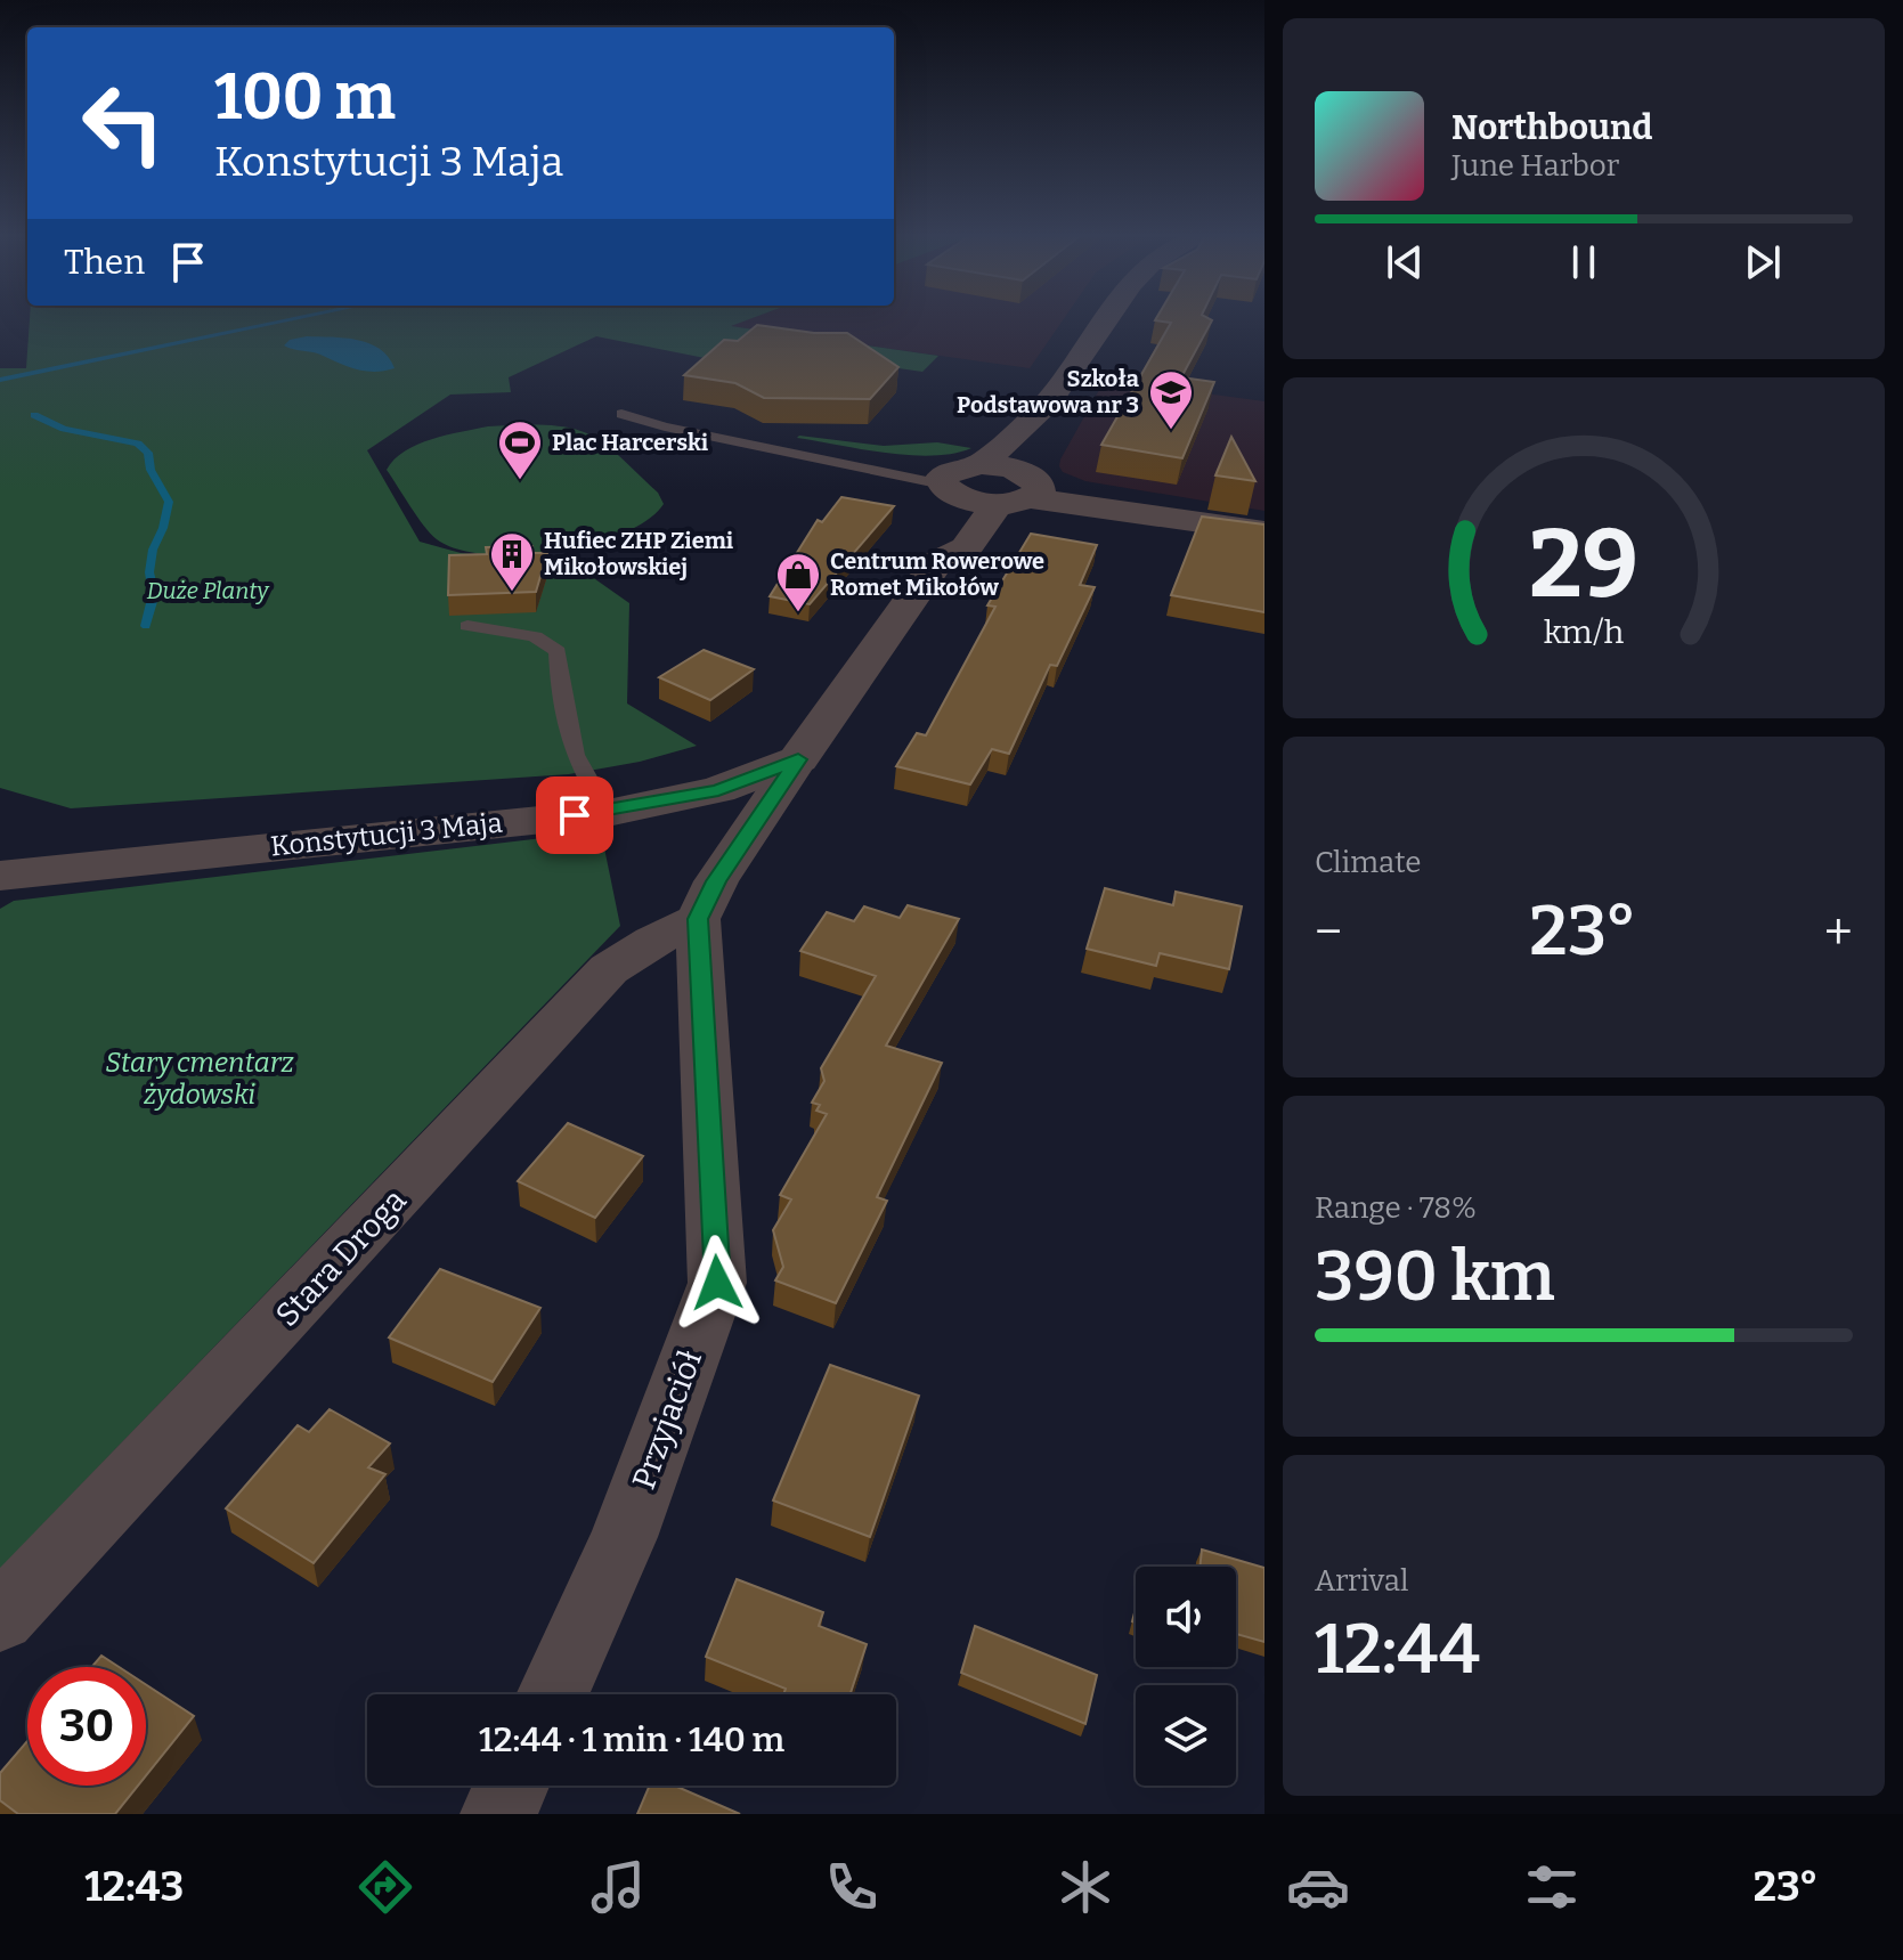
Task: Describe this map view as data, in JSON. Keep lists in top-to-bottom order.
{
  "streets": {
    "street": ["Konstytucji 3 Maja", "Stara Droga", "Przyjaciół"]
  },
  "crossings": [
    ["Konstytucji 3 Maja", "Przyjaciół"],
    ["Stara Droga", "Przyjaciół"]
  ],
  "parks": ["Duże Planty", "Stary cmentarz żydowski"],
  "places": {
    "school or university": ["Szkoła Podstawowa nr 3"],
    "sports": ["Plac Harcerski"],
    "building": ["Hufiec ZHP Ziemi Mikołowskiej"],
    "shop": ["Centrum Rowerowe Romet Mikołów"]
  },
  "page": {
    "turn": ["100 m", "Konstytucji 3 Maja"],
    "song": ["Northbound", "June Harbor"],
    "then": "Then",
    "tile": [
      "Climate",
      ["Range · 78%", "390 km"],
      ["Arrival", "12:44"]
    ],
    "heat": ["−", "23°", "+"],
    "limit": "30",
    "trip": "12:44 · 1 min · 140 m",
    "tabs": ["12:43", "23°"],
    "gauge": ["29", "km/h"]
  }
}
